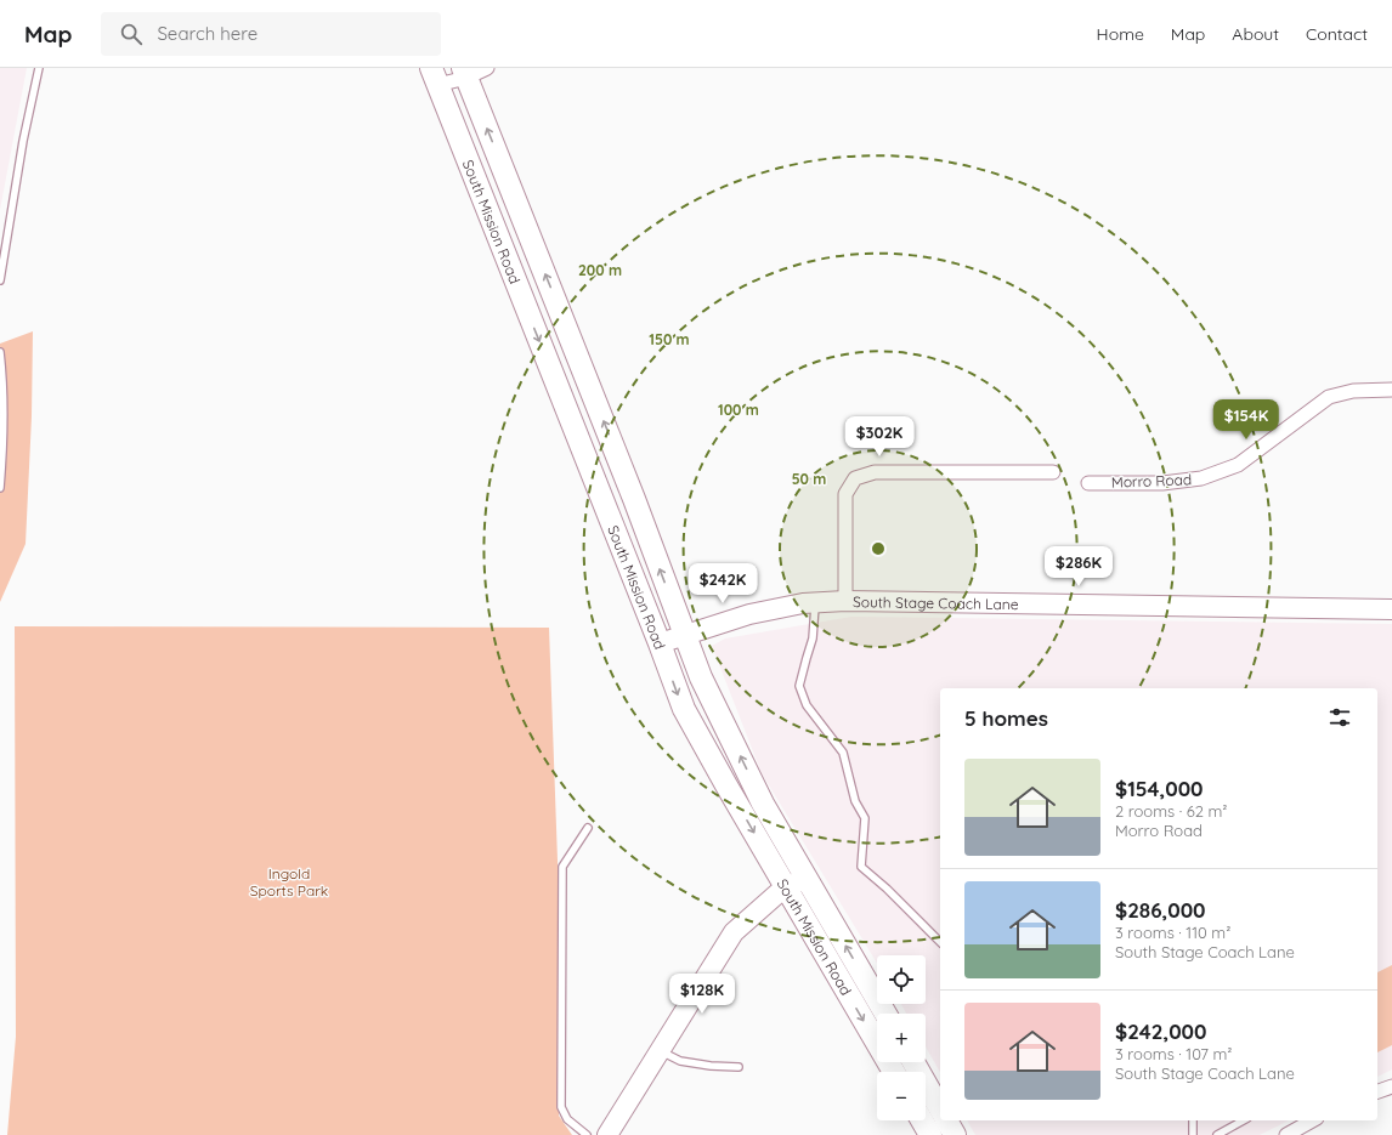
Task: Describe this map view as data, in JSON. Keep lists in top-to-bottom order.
{
  "streets": {
    "main road": ["South Mission Road", "South Stage Coach Lane"],
    "street": ["Morro Road"]
  },
  "crossings": [
    ["South Mission Road", "South Stage Coach Lane"]
  ],
  "parks": ["Ingold Sports Park"],
  "page": {
    "header": "Map",
    "search": "Search here",
    "nav": [
      "Home",
      "Map",
      "About",
      "Contact"
    ],
    "price": [
      "$154K",
      "$302K",
      "$286K",
      "$242K",
      "$128K"
    ],
    "heading": "5 homes",
    "list": [
      {
        "name": "$154,000",
        "note": "2 rooms · 62 m² · Morro Road"
      },
      {
        "name": "$286,000",
        "note": "3 rooms · 110 m² · South Stage Coach Lane"
      },
      {
        "name": "$242,000",
        "note": "3 rooms · 107 m² · South Stage Coach Lane"
      }
    ],
    "map_buttons": ["+", "−"]
  },
  "rings": [
    "200 m",
    "150 m",
    "100 m",
    "50 m"
  ]
}
